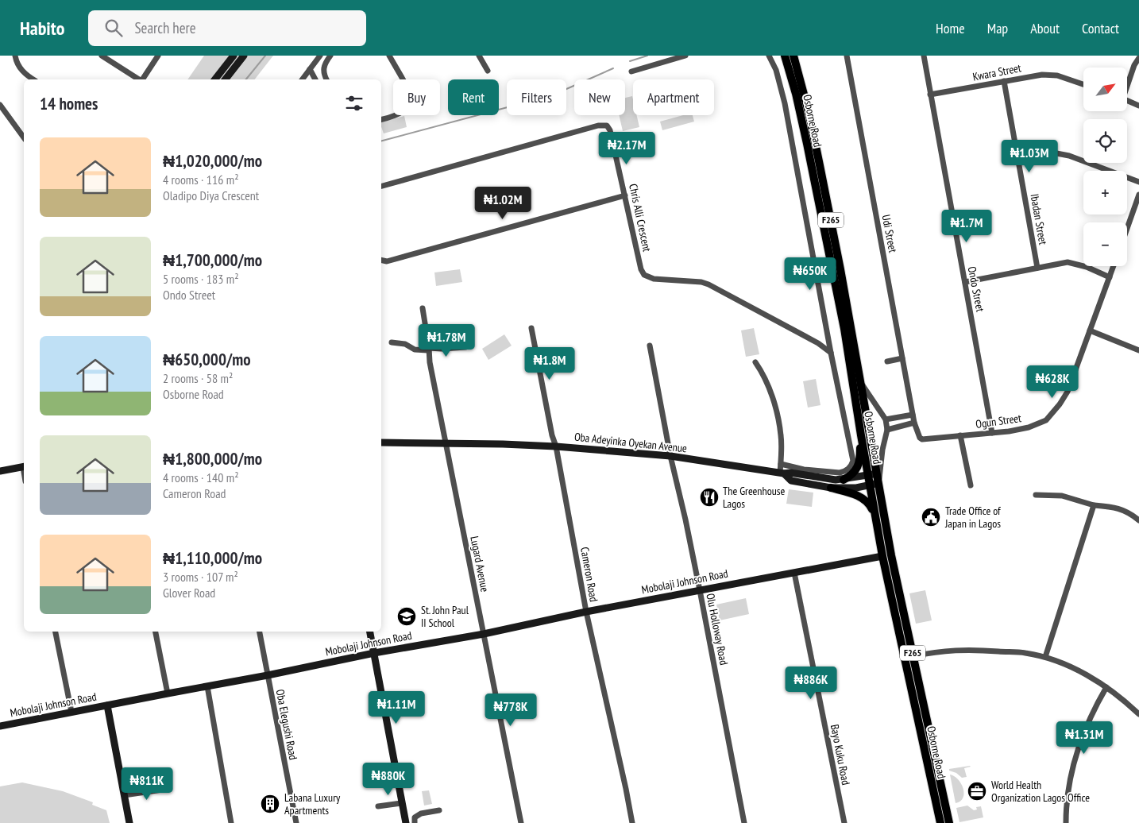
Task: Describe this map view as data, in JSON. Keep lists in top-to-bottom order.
{
  "streets": {
    "main road": [
      "Osborne Road",
      "F265",
      "Oba Adeyinka Oyekan Avenue",
      "Mobolaji Johnson Road"
    ],
    "street": [
      "Kwara Street",
      "Chris Alli Crescent",
      "Ibadan Street",
      "Udi Street",
      "Ondo Street",
      "Ogun Street",
      "Lugard Avenue",
      "Cameron Road",
      "Olu Holloway Road",
      "Oba Elegushi Road",
      "Bayo Kuku Road"
    ]
  },
  "crossings": [
    ["Kwara Street", "Ibadan Street"],
    ["Kwara Street", "Ondo Street"],
    ["Osborne Road", "Oba Adeyinka Oyekan Avenue"],
    ["Osborne Road", "Mobolaji Johnson Road"],
    ["Udi Street", "Ogun Street"],
    ["Ondo Street", "Ogun Street"],
    ["Oba Adeyinka Oyekan Avenue", "Lugard Avenue"],
    ["Oba Adeyinka Oyekan Avenue", "Cameron Road"],
    ["Oba Adeyinka Oyekan Avenue", "Olu Holloway Road"],
    ["Lugard Avenue", "Mobolaji Johnson Road"],
    ["Cameron Road", "Mobolaji Johnson Road"],
    ["Mobolaji Johnson Road", "Olu Holloway Road"],
    ["Mobolaji Johnson Road", "Oba Elegushi Road"],
    ["Mobolaji Johnson Road", "Bayo Kuku Road"]
  ],
  "places": {
    "restaurant": ["The Greenhouse Lagos"],
    "public building": ["Trade Office of Japan in Lagos"],
    "school or university": ["St. John Paul II School"],
    "office": ["World Health Organization Lagos Office"],
    "building": ["Labana Luxury Apartments"]
  },
  "north": "top right",
  "page": {
    "header": "Habito",
    "search": "Search here",
    "nav": [
      "Home",
      "Map",
      "About",
      "Contact"
    ],
    "map_buttons": ["+", "−"],
    "chip": [
      "Buy",
      "Rent",
      "Filters",
      "New",
      "Apartment"
    ],
    "heading": "14 homes",
    "list": [
      {
        "name": "₦1,020,000/mo",
        "note": "4 rooms · 116 m² · Oladipo Diya Crescent"
      },
      {
        "name": "₦1,700,000/mo",
        "note": "5 rooms · 183 m² · Ondo Street"
      },
      {
        "name": "₦650,000/mo",
        "note": "2 rooms · 58 m² · Osborne Road"
      },
      {
        "name": "₦1,800,000/mo",
        "note": "4 rooms · 140 m² · Cameron Road"
      },
      {
        "name": "₦1,110,000/mo",
        "note": "3 rooms · 107 m² · Glover Road"
      }
    ],
    "price": [
      "₦2.17M",
      "₦1.03M",
      "₦1.02M",
      "₦1.7M",
      "₦650K",
      "₦1.78M",
      "₦1.8M",
      "₦628K",
      "₦886K",
      "₦1.11M",
      "₦778K",
      "₦1.31M",
      "₦880K",
      "₦811K"
    ]
  }
}
